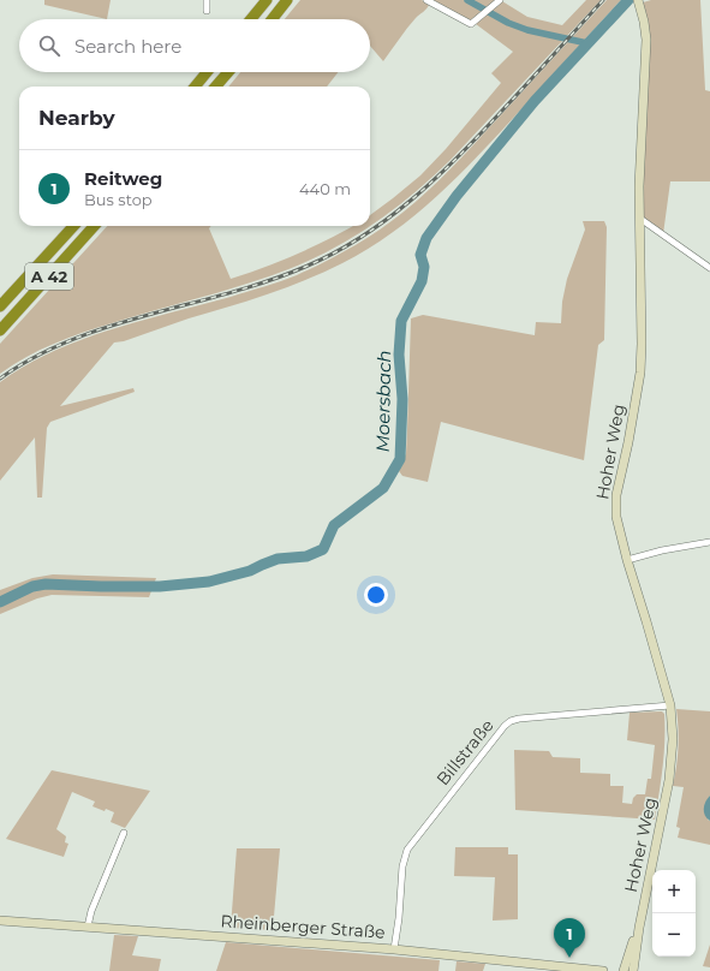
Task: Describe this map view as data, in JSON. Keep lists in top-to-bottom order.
{
  "streets": {
    "highway": ["A 42"],
    "main road": ["Hoher Weg", "Rheinberger Straße"],
    "street": ["Billstraße"]
  },
  "crossings": [
    ["Hoher Weg", "Billstraße"],
    ["Billstraße", "Rheinberger Straße"]
  ],
  "water": ["Moersbach"],
  "page": {
    "search": "Search here",
    "heading": "Nearby",
    "list": [
      {
        "mark": "1",
        "name": "Reitweg",
        "note": "Bus stop",
        "value": "440 m"
      }
    ],
    "map_buttons": ["+", "−"],
    "pins": "1"
  }
}
